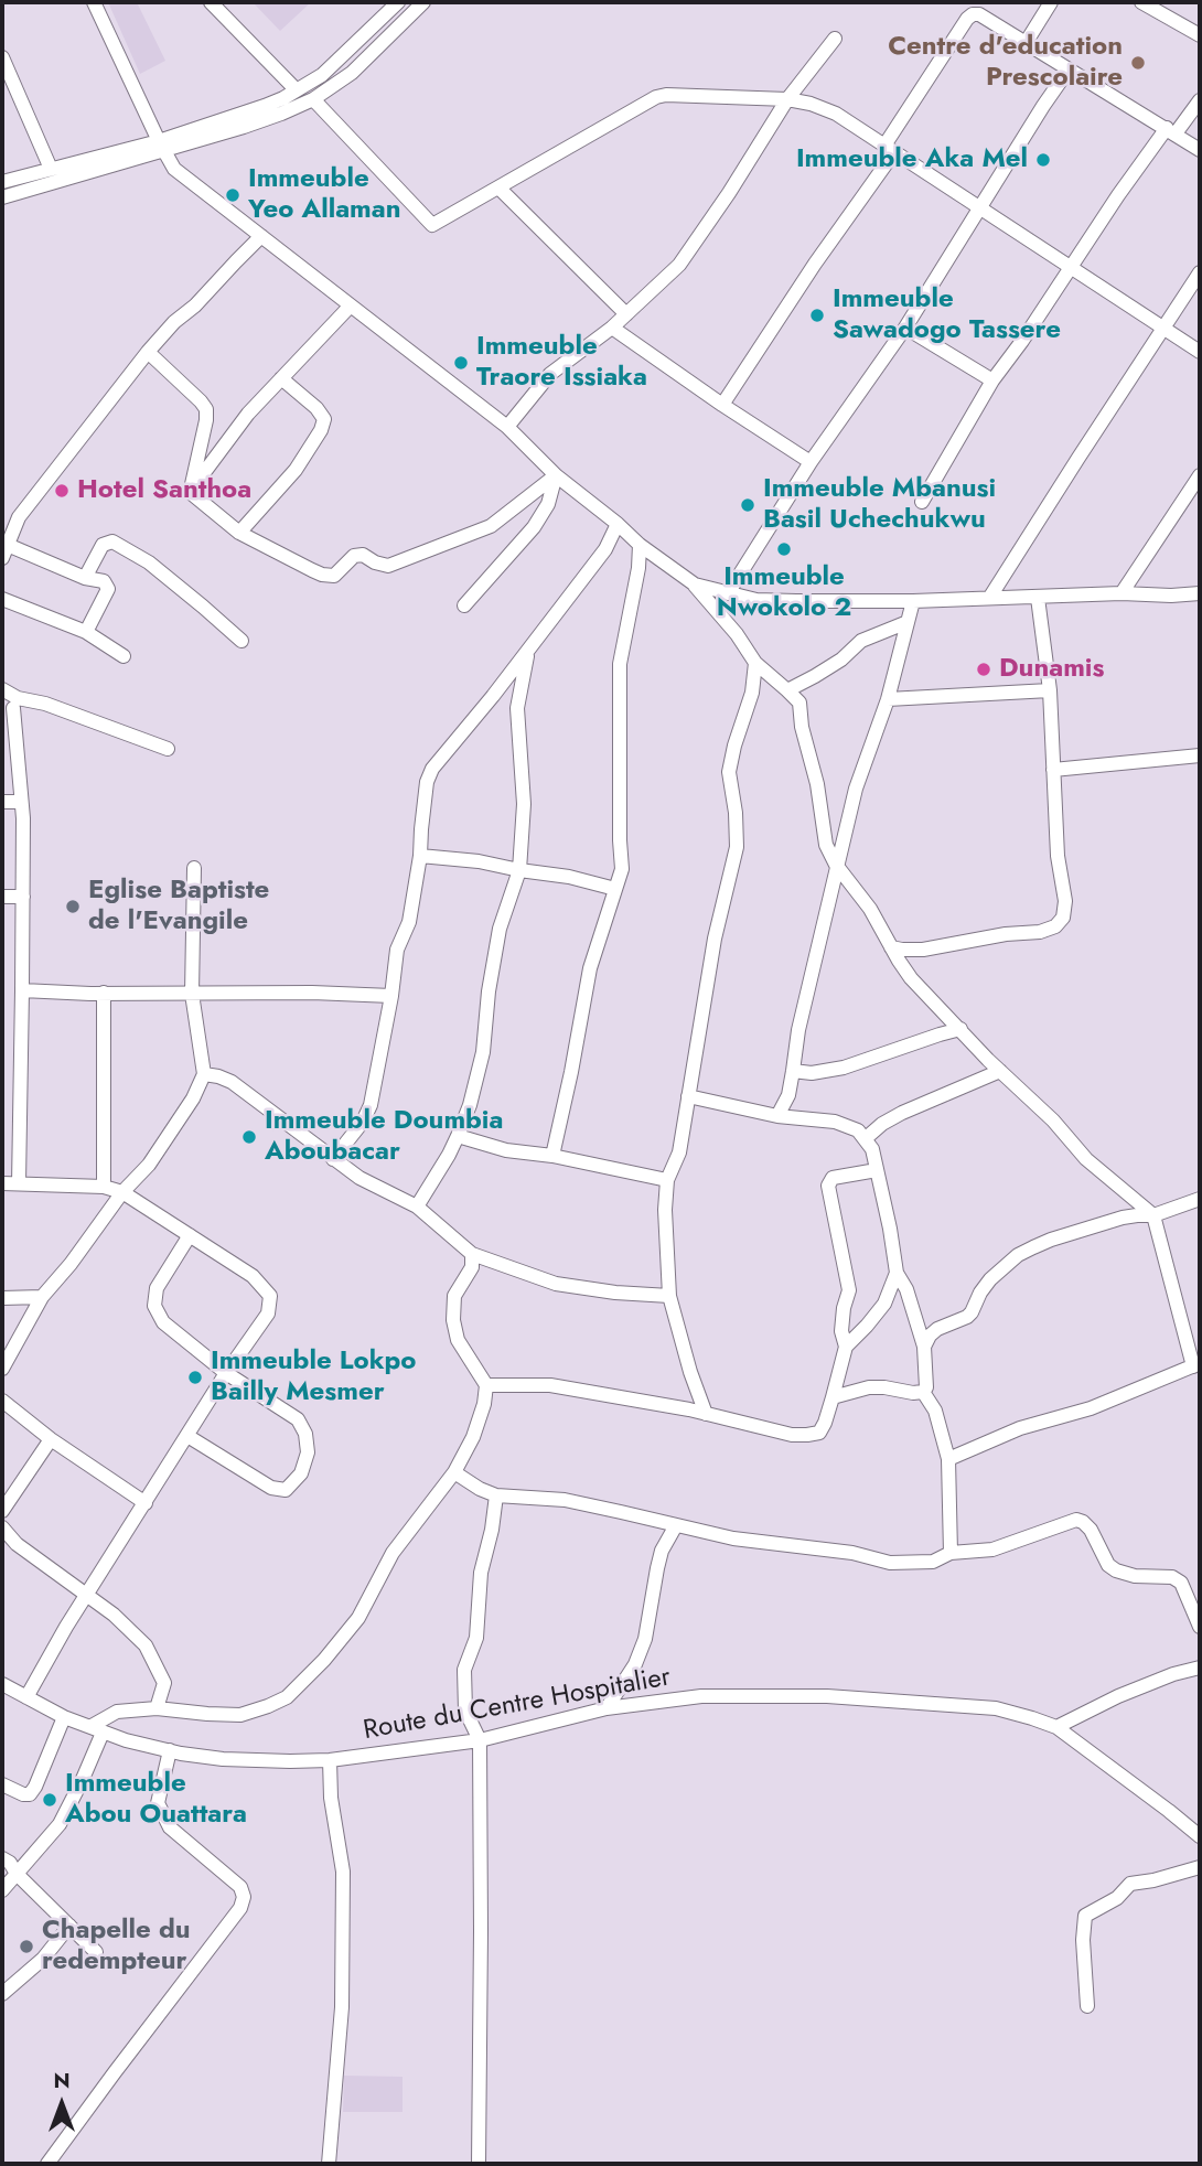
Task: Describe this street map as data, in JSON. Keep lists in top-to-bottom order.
{
  "streets": {
    "street": ["Route du Centre Hospitalier"]
  },
  "places": [
    "Centre d'education Prescolaire",
    "Immeuble Aka Mel",
    "Immeuble Yeo Allaman",
    "Immeuble Sawadogo Tassere",
    "Immeuble Traore Issiaka",
    "Hotel Santhoa",
    "Immeuble Mbanusi Basil Uchechukwu",
    "Immeuble Nwokolo 2",
    "Dunamis",
    "Eglise Baptiste de l'Evangile",
    "Immeuble Doumbia Aboubacar",
    "Immeuble Lokpo Bailly Mesmer",
    "Immeuble Abou Ouattara",
    "Chapelle du redempteur"
  ],
  "north": "top"
}
